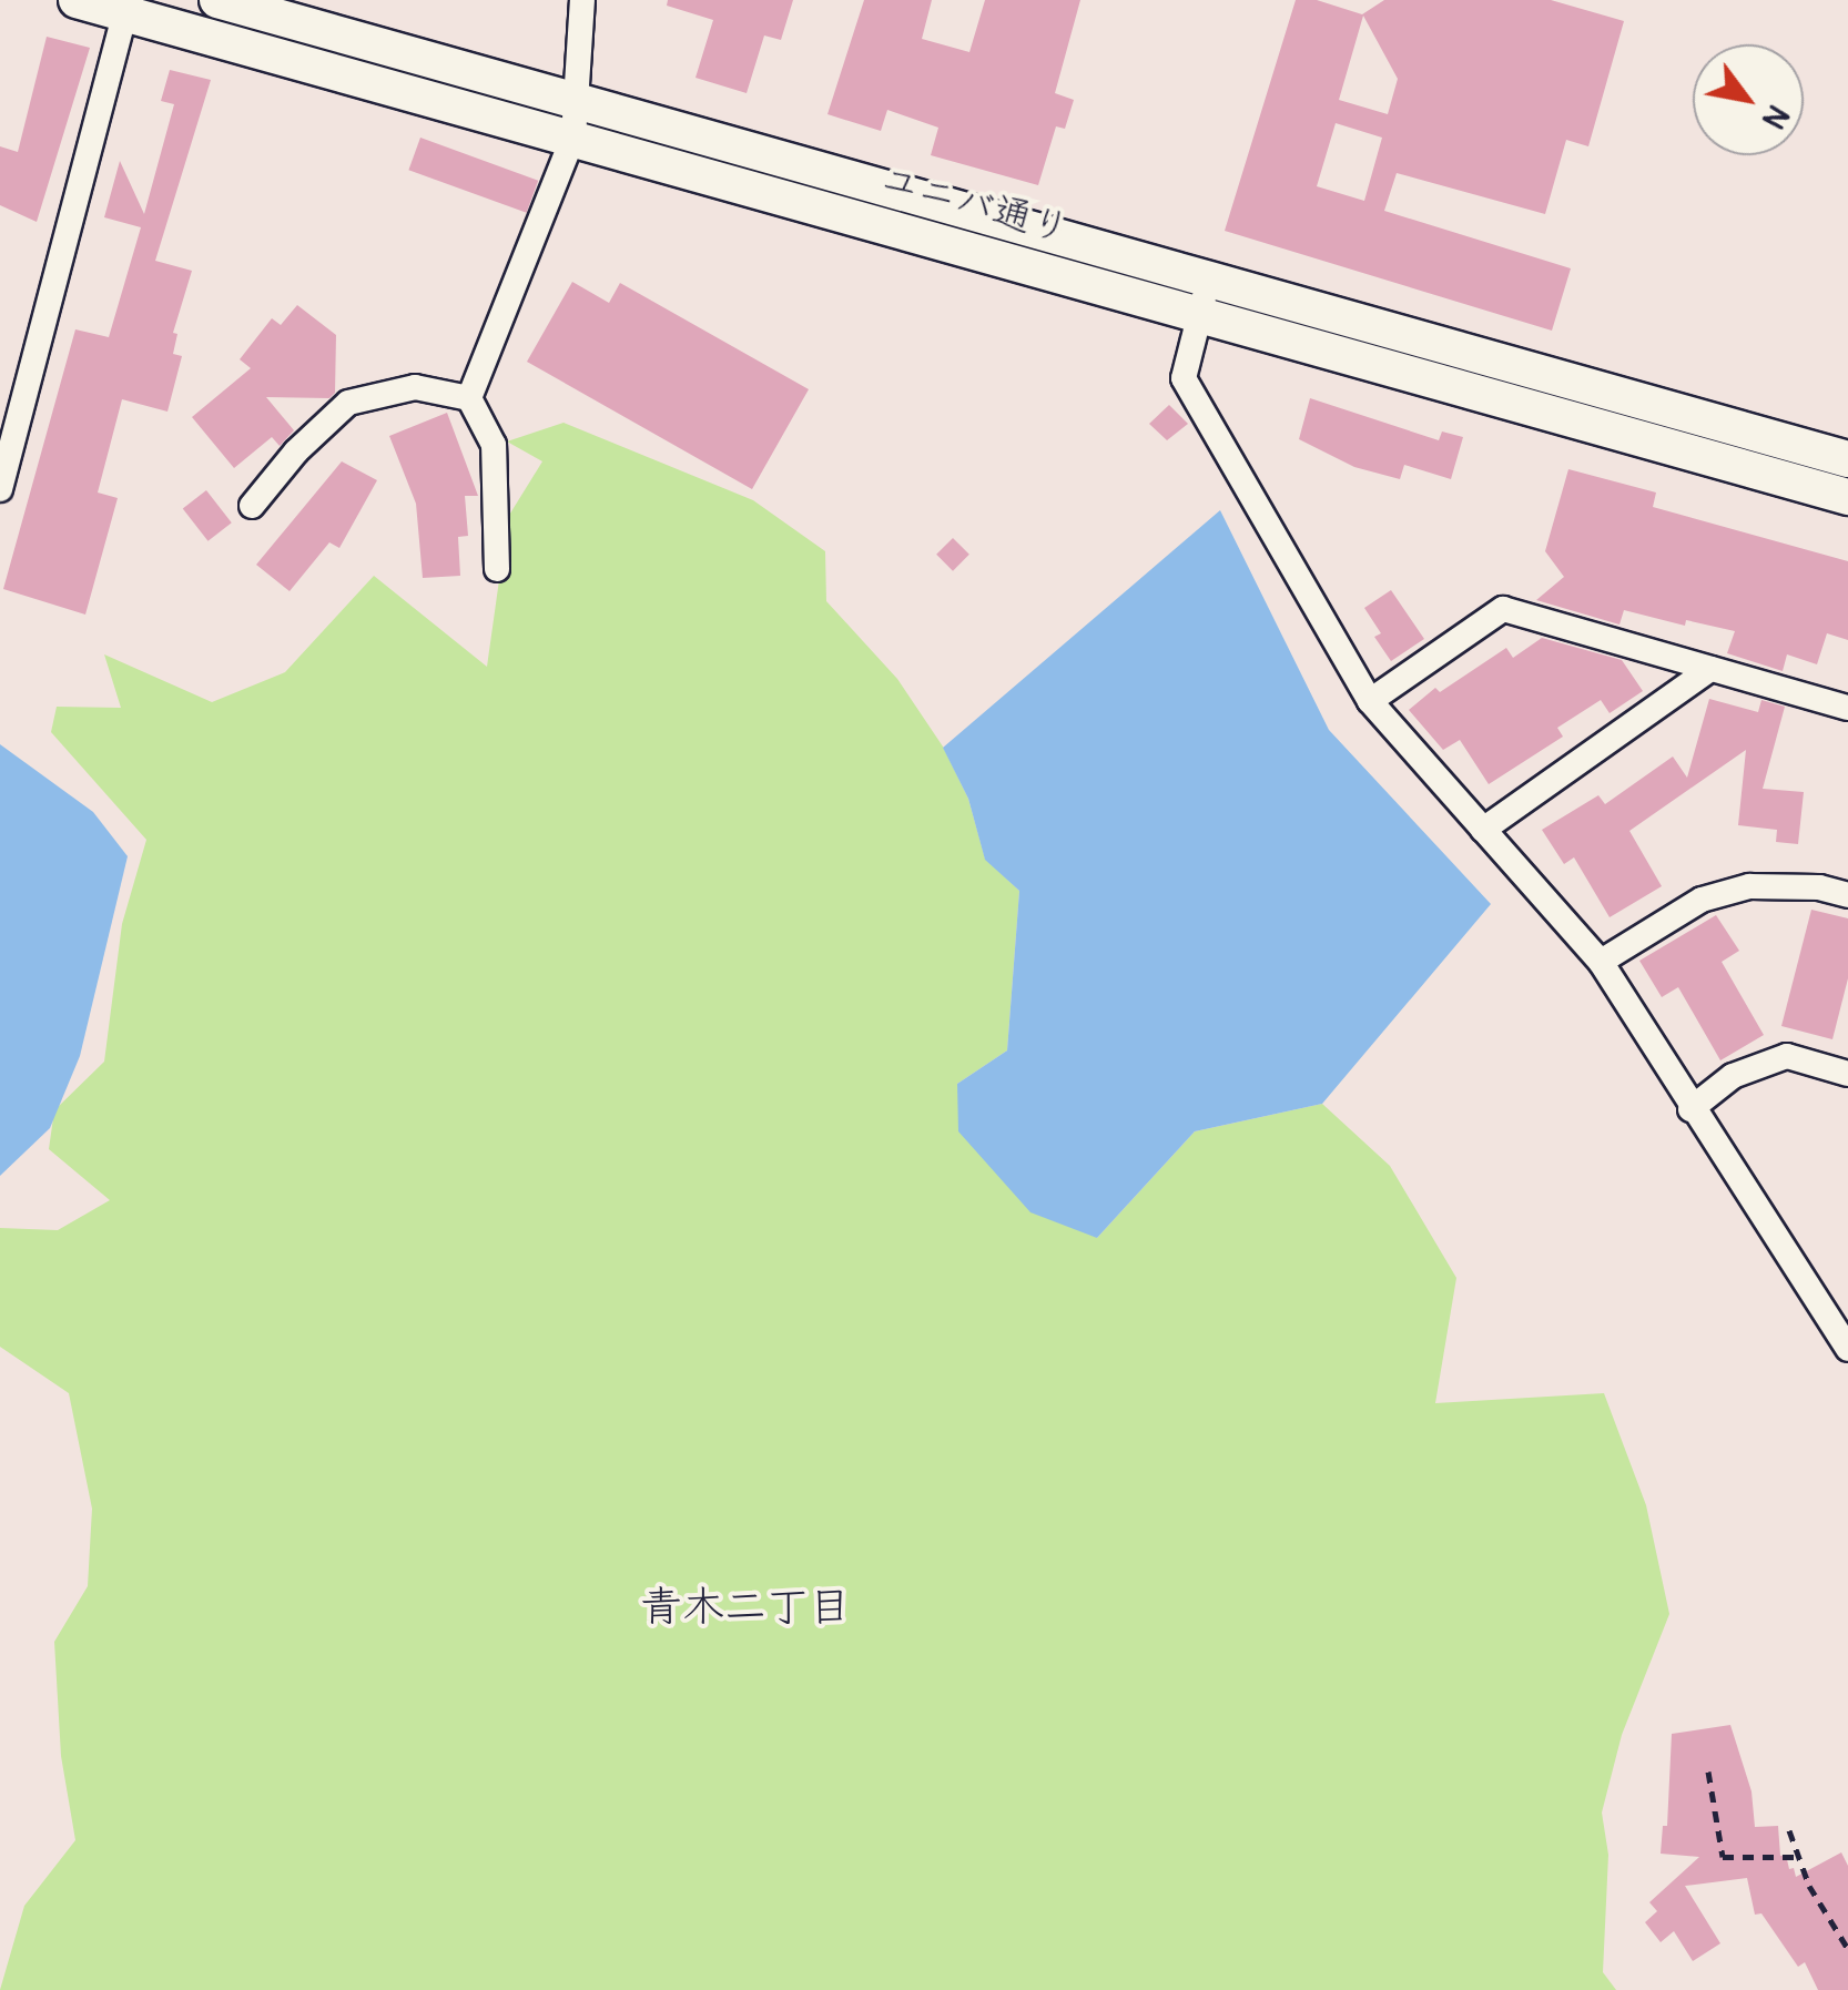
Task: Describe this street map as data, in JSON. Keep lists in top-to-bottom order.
{
  "streets": {
    "street": ["ユニバ通り"]
  },
  "districts": ["青木二丁目"],
  "north": "bottom right"
}
